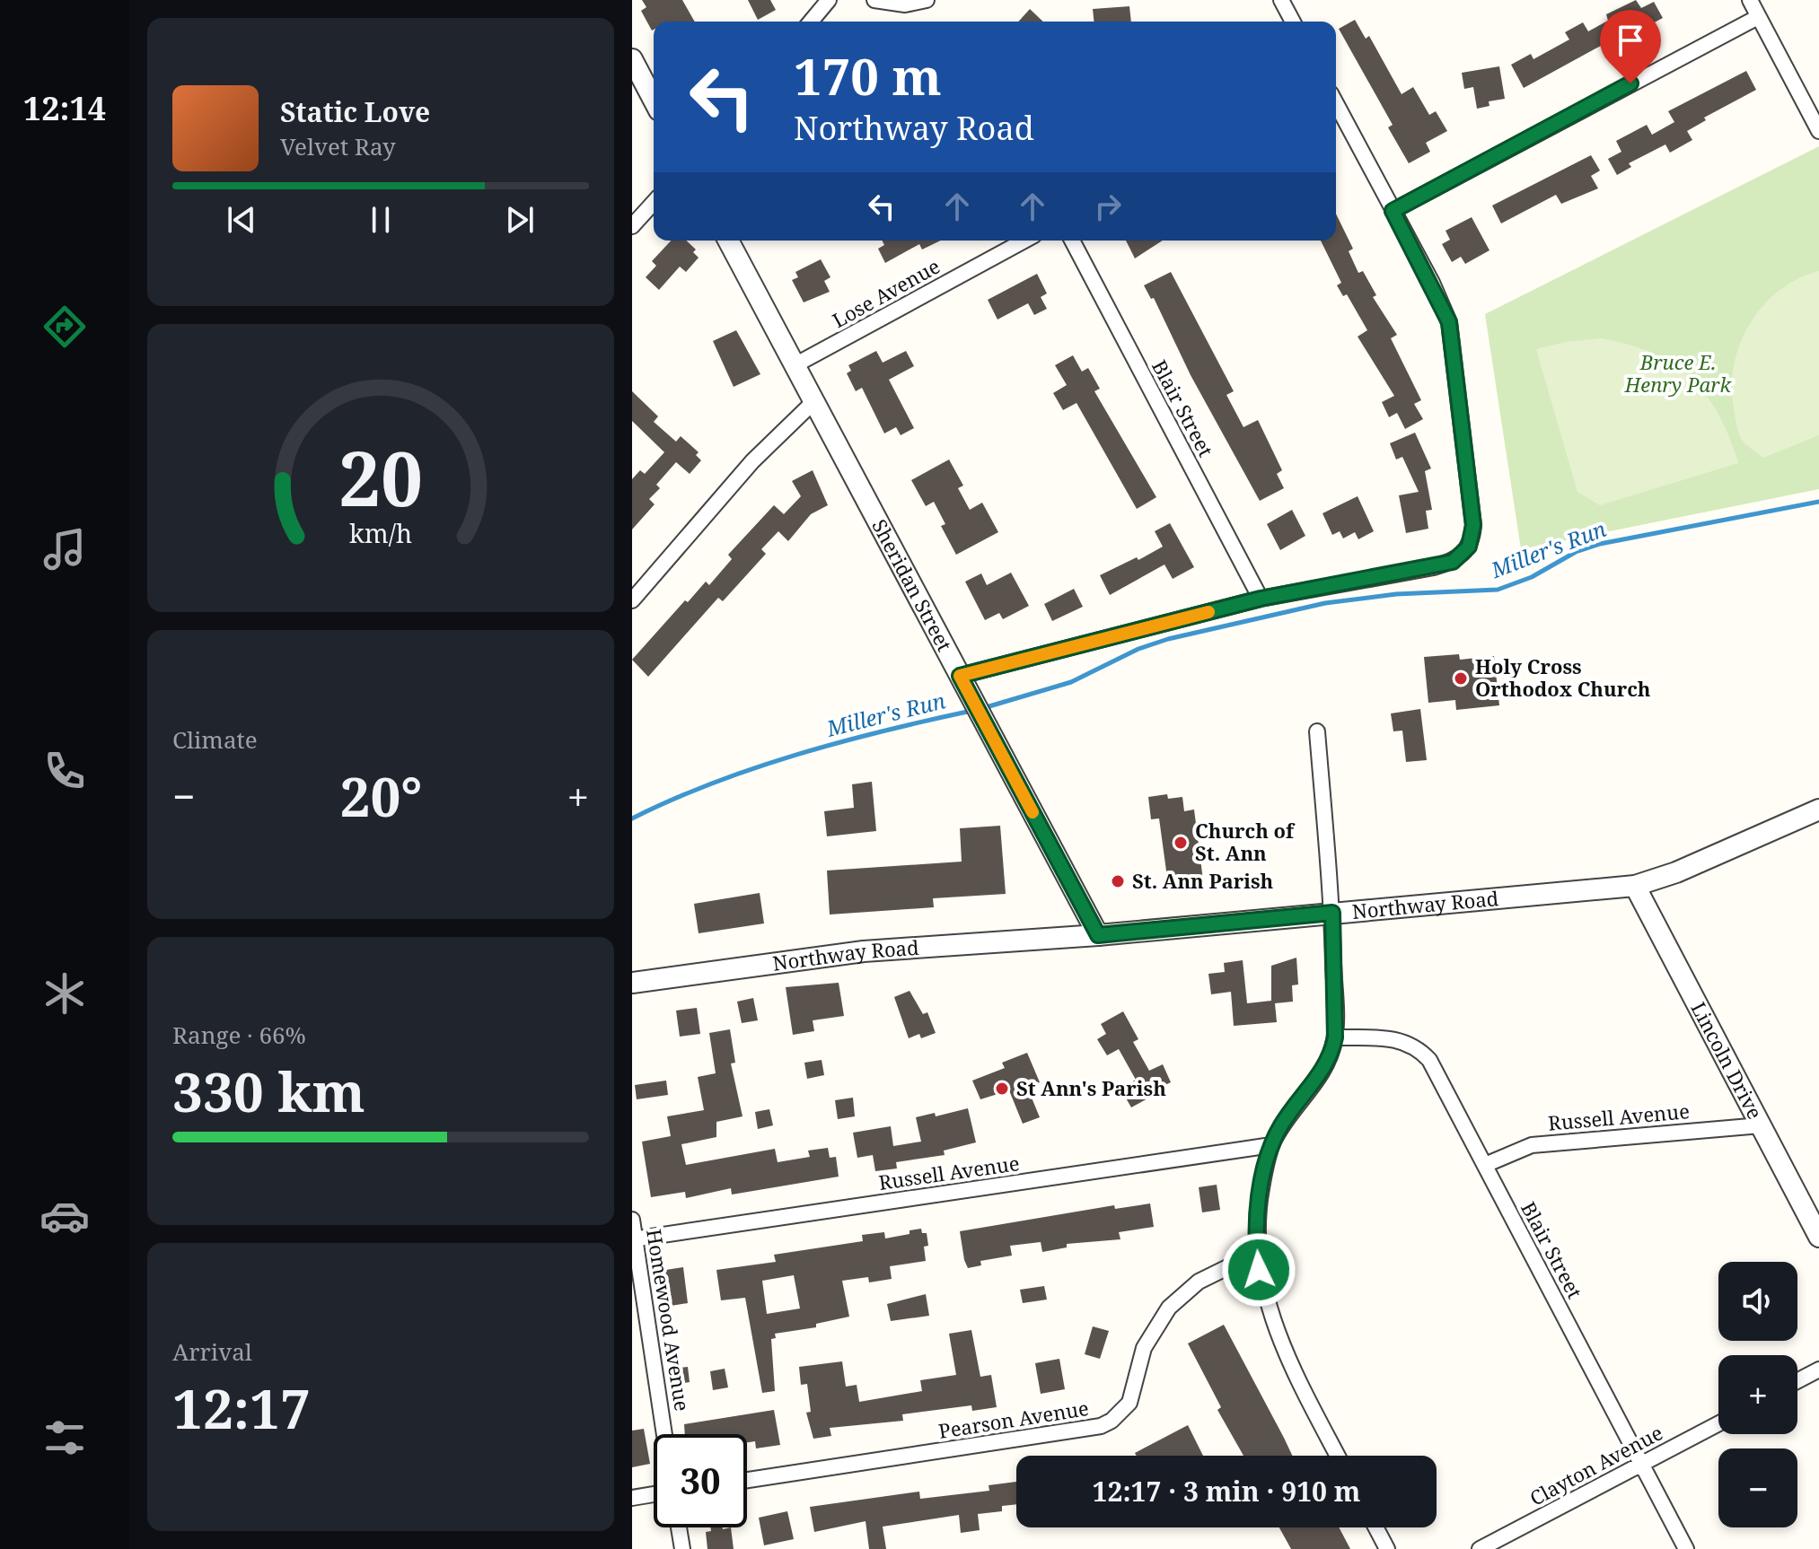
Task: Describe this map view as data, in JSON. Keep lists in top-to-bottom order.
{
  "streets": {
    "street": [
      "Lose Avenue",
      "Blair Street",
      "Sheridan Street",
      "Northway Road",
      "Lincoln Drive",
      "Russell Avenue",
      "Homewood Avenue",
      "Pearson Avenue",
      "Clayton Avenue"
    ]
  },
  "crossings": [
    ["Lose Avenue", "Sheridan Street"],
    ["Blair Street", "Russell Avenue"],
    ["Blair Street", "Clayton Avenue"],
    ["Sheridan Street", "Northway Road"],
    ["Northway Road", "Lincoln Drive"],
    ["Lincoln Drive", "Russell Avenue"],
    ["Russell Avenue", "Homewood Avenue"]
  ],
  "water": ["Miller's Run"],
  "parks": ["Bruce E. Henry Park"],
  "places": [
    "Holy Cross Orthodox Church",
    "Church of St. Ann",
    "St. Ann Parish",
    "St Ann's Parish"
  ],
  "page": {
    "tabs": "12:14",
    "turn": ["170 m", "Northway Road"],
    "song": ["Static Love", "Velvet Ray"],
    "tile": [
      "Climate",
      ["Range · 66%", "330 km"],
      ["Arrival", "12:17"]
    ],
    "heat": ["−", "20°", "+"],
    "map_buttons": ["+", "−"],
    "limit": "30",
    "trip": "12:17 · 3 min · 910 m",
    "gauge": ["20", "km/h"]
  }
}
